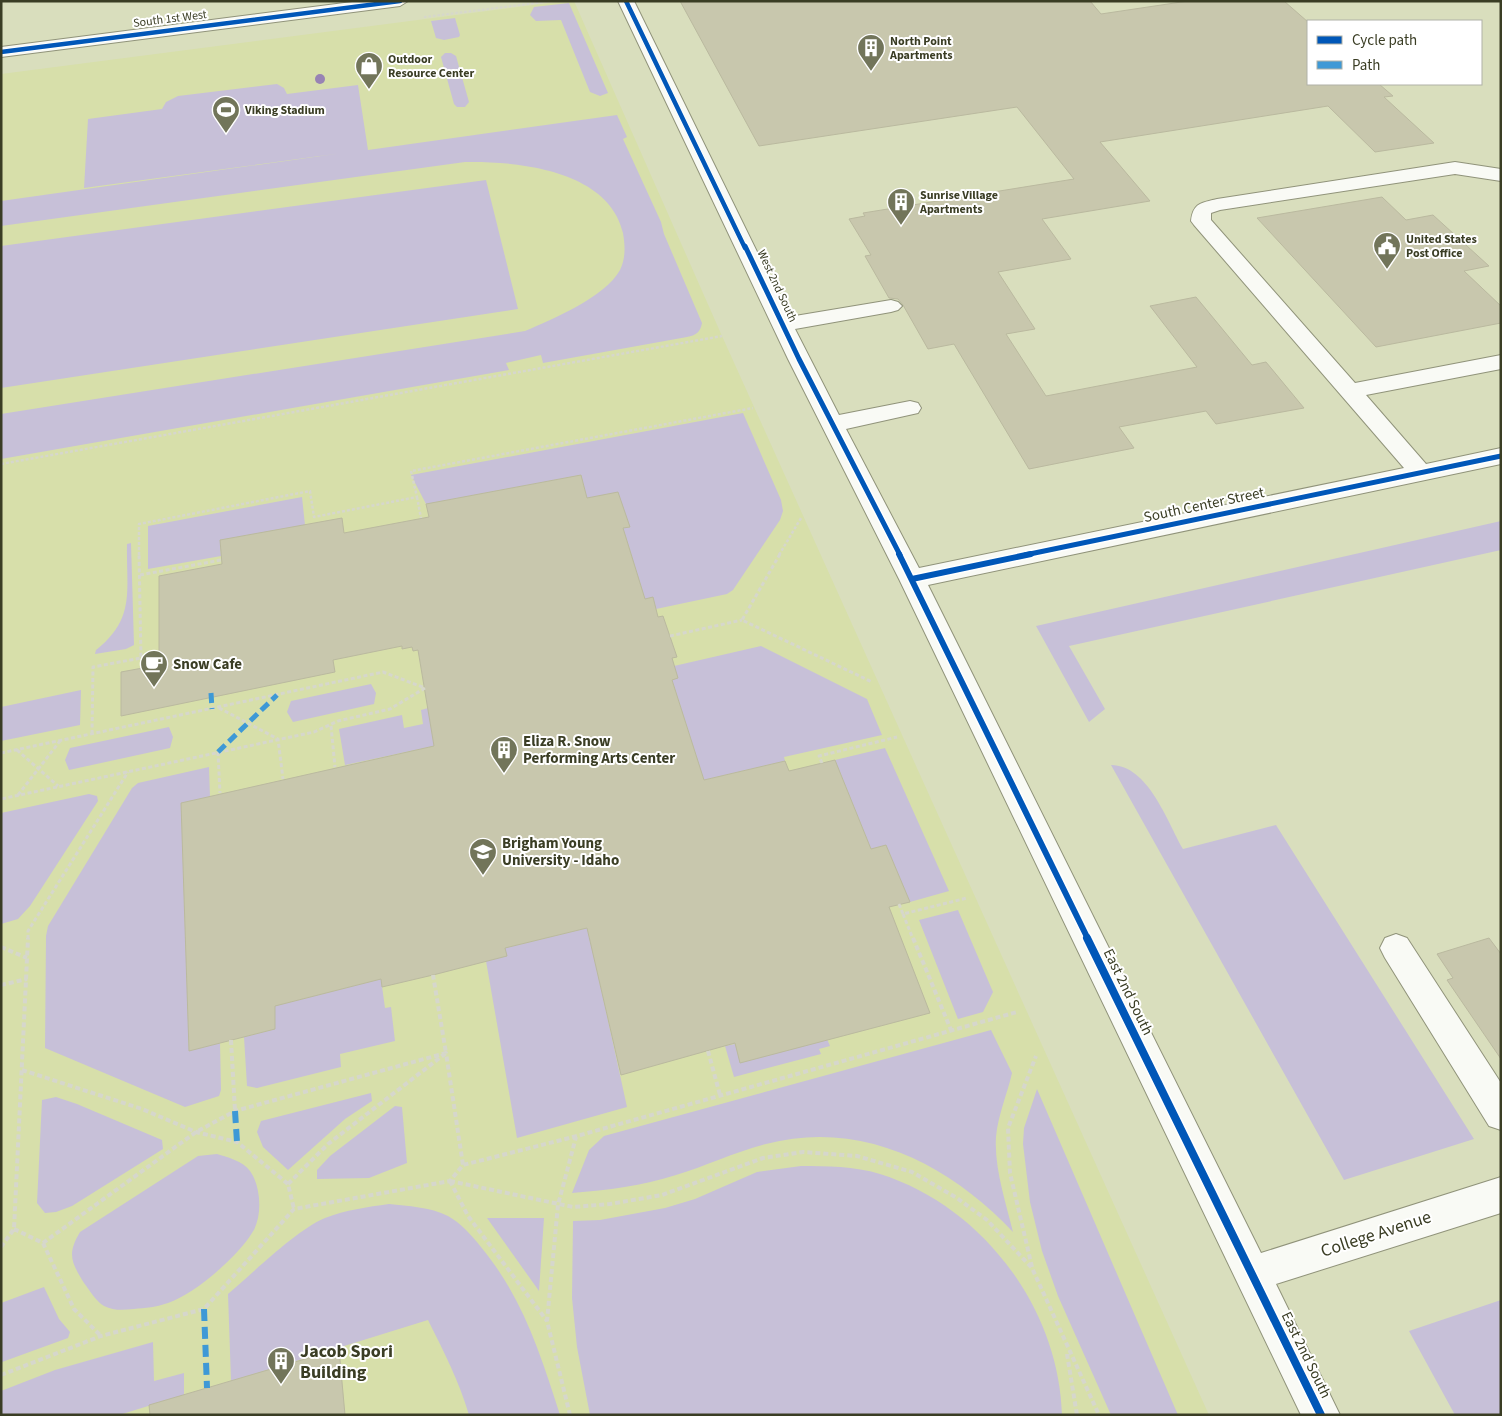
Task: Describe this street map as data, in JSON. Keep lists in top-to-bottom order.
{
  "streets": {
    "street": [
      "South 1st West",
      "West 2nd South",
      "South Center Street",
      "East 2nd South",
      "College Avenue"
    ]
  },
  "crossings": [
    ["West 2nd South", "South Center Street"],
    ["West 2nd South", "East 2nd South"],
    ["South Center Street", "East 2nd South"],
    ["East 2nd South", "College Avenue"]
  ],
  "places": {
    "building": [
      "North Point Apartments",
      "Sunrise Village Apartments",
      "Eliza R. Snow Performing Arts Center",
      "Jacob Spori Building"
    ],
    "shop": ["Outdoor Resource Center"],
    "sports": ["Viking Stadium"],
    "public building": ["United States Post Office"],
    "cafe": ["Snow Cafe"],
    "school or university": ["Brigham Young University - Idaho"]
  },
  "legend": ["Cycle path", "Path"]
}
